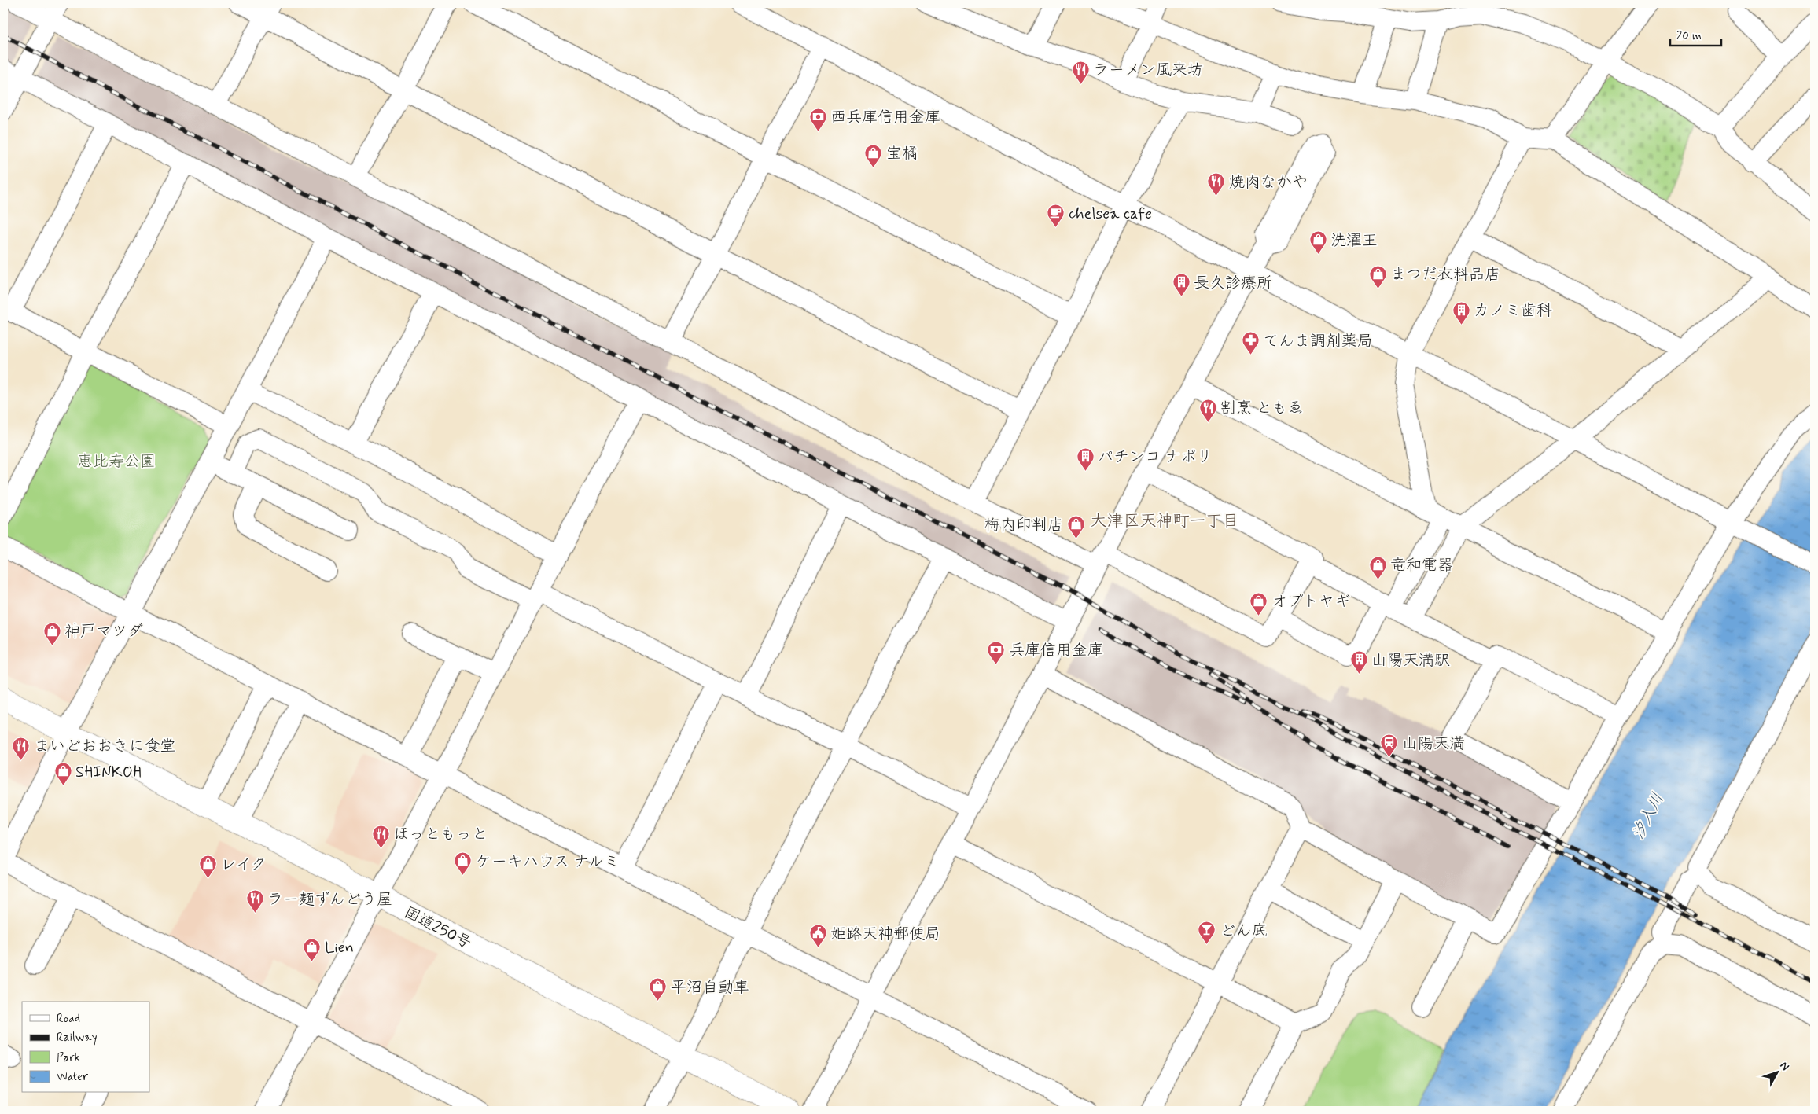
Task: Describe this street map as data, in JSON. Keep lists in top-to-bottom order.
{
  "streets": {
    "highway": ["国道250号"]
  },
  "districts": ["大津区天神町一丁目"],
  "water": ["汐入川"],
  "parks": ["恵比寿公園"],
  "places": {
    "restaurant": [
      "ラーメン風来坊",
      "焼肉なかや",
      "割烹 ともゑ",
      "まいどおおきに食堂",
      "ほっともっと",
      "ラー麺ずんどう屋"
    ],
    "bank": ["西兵庫信用金庫", "兵庫信用金庫"],
    "shop": [
      "宝橘",
      "洗濯王",
      "まつだ衣料品店",
      "梅内印判店",
      "竜和電器",
      "オプトヤギ",
      "神戸マツダ",
      "SHINKOH",
      "ケーキハウス ナルミ",
      "レイク",
      "Lien",
      "平沼自動車"
    ],
    "cafe": ["chelsea cafe"],
    "building": [
      "長久診療所",
      "カノミ歯科",
      "パチンコ ナポリ",
      "山陽天満駅"
    ],
    "pharmacy": ["てんま調剤薬局"],
    "station": ["山陽天満"],
    "bar": ["どん底"],
    "public building": ["姫路天神郵便局"]
  },
  "legend": [
    "Road",
    "Railway",
    "Park",
    "Water"
  ],
  "scale_bar": "20 m",
  "north": "top right"
}
